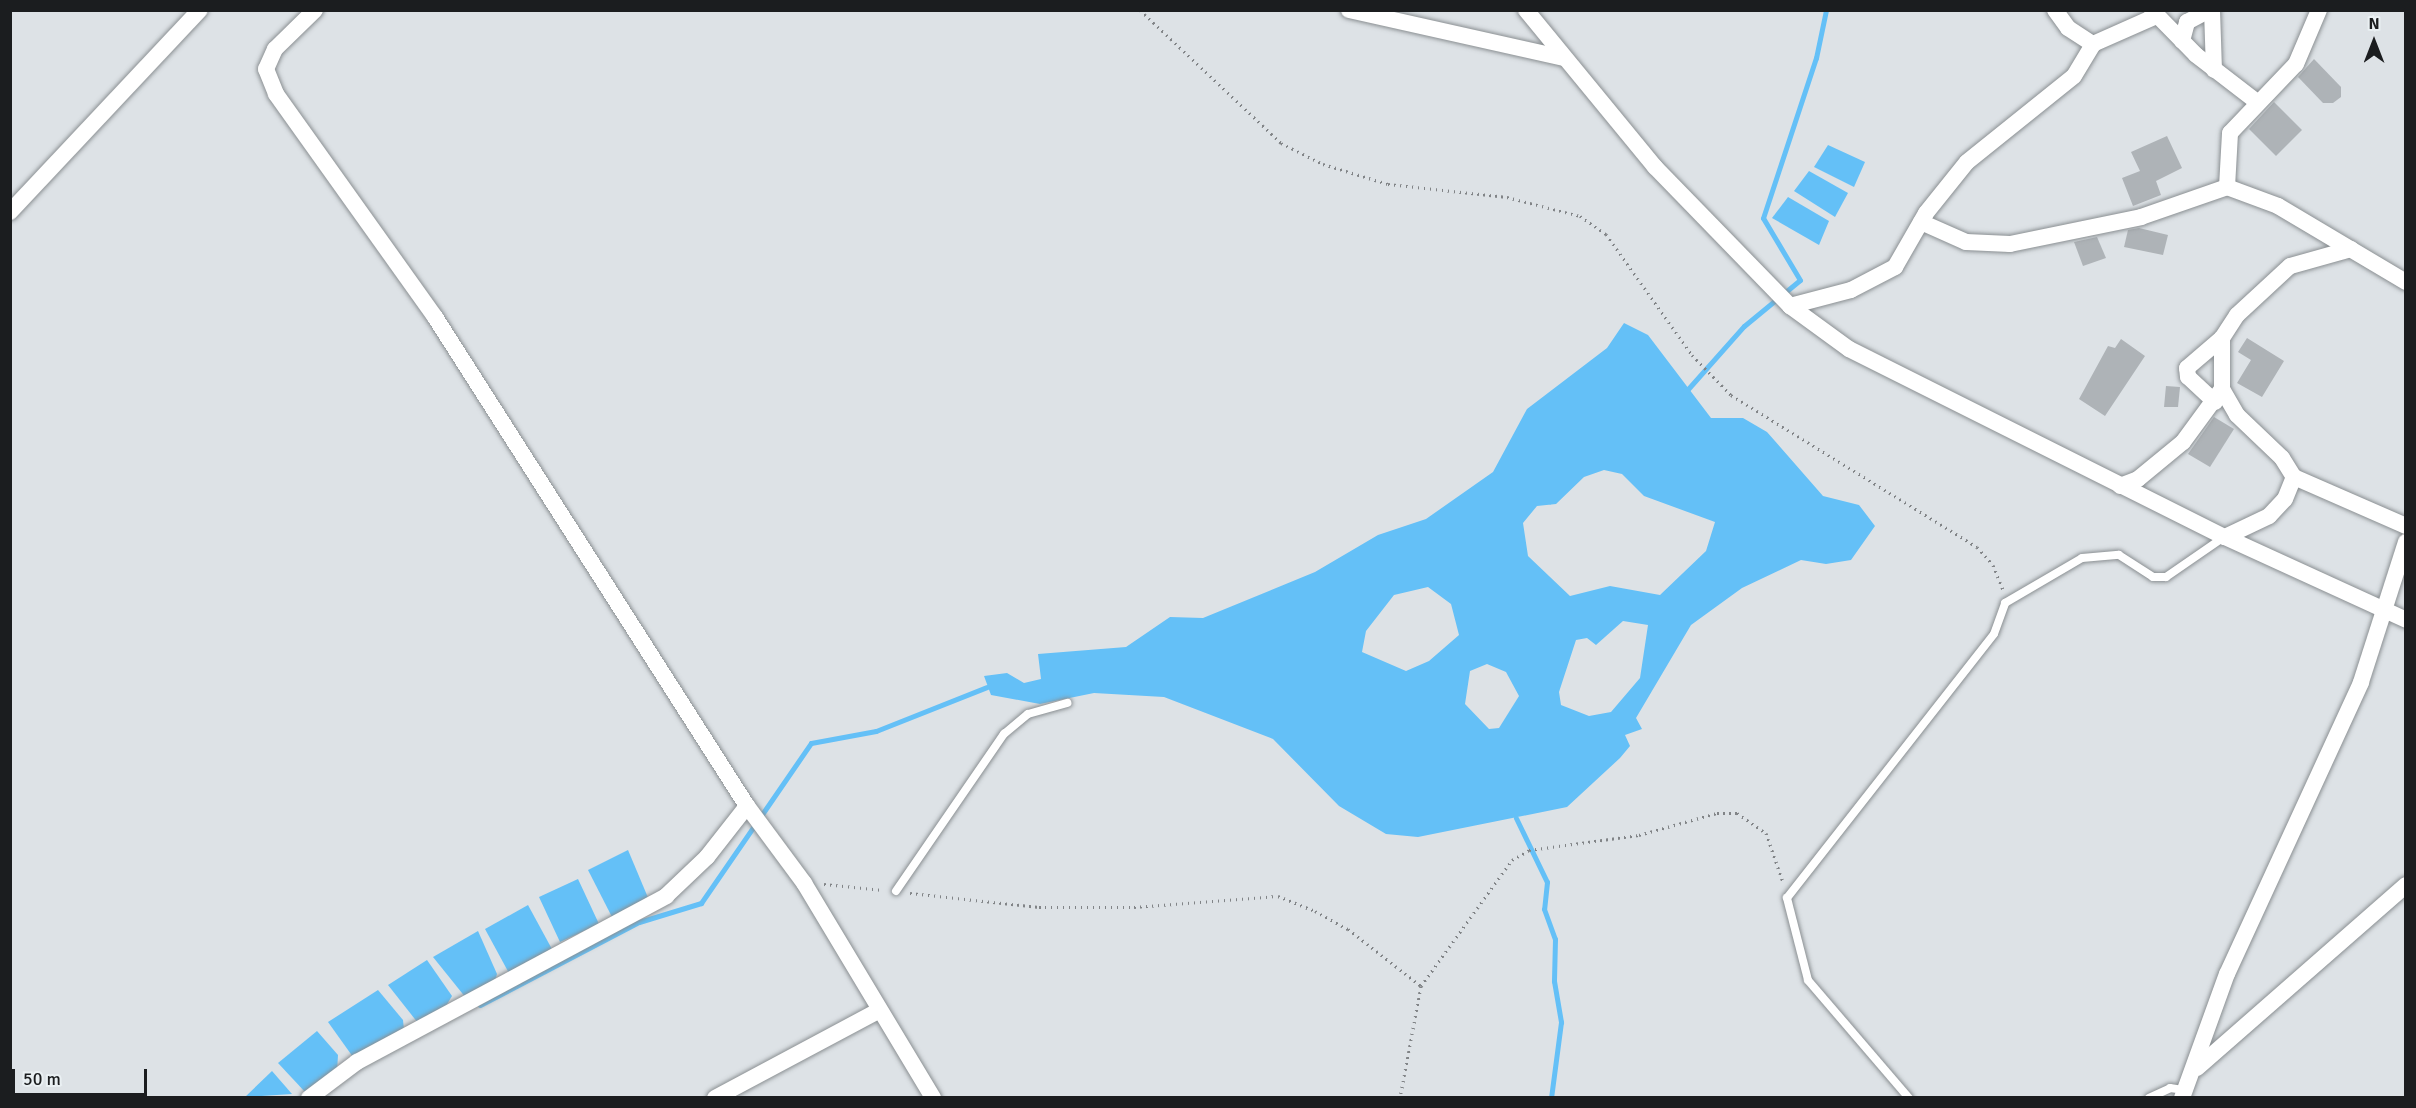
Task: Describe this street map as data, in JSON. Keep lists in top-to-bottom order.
{
  "scale_bar": "50 m",
  "north": "top"
}
